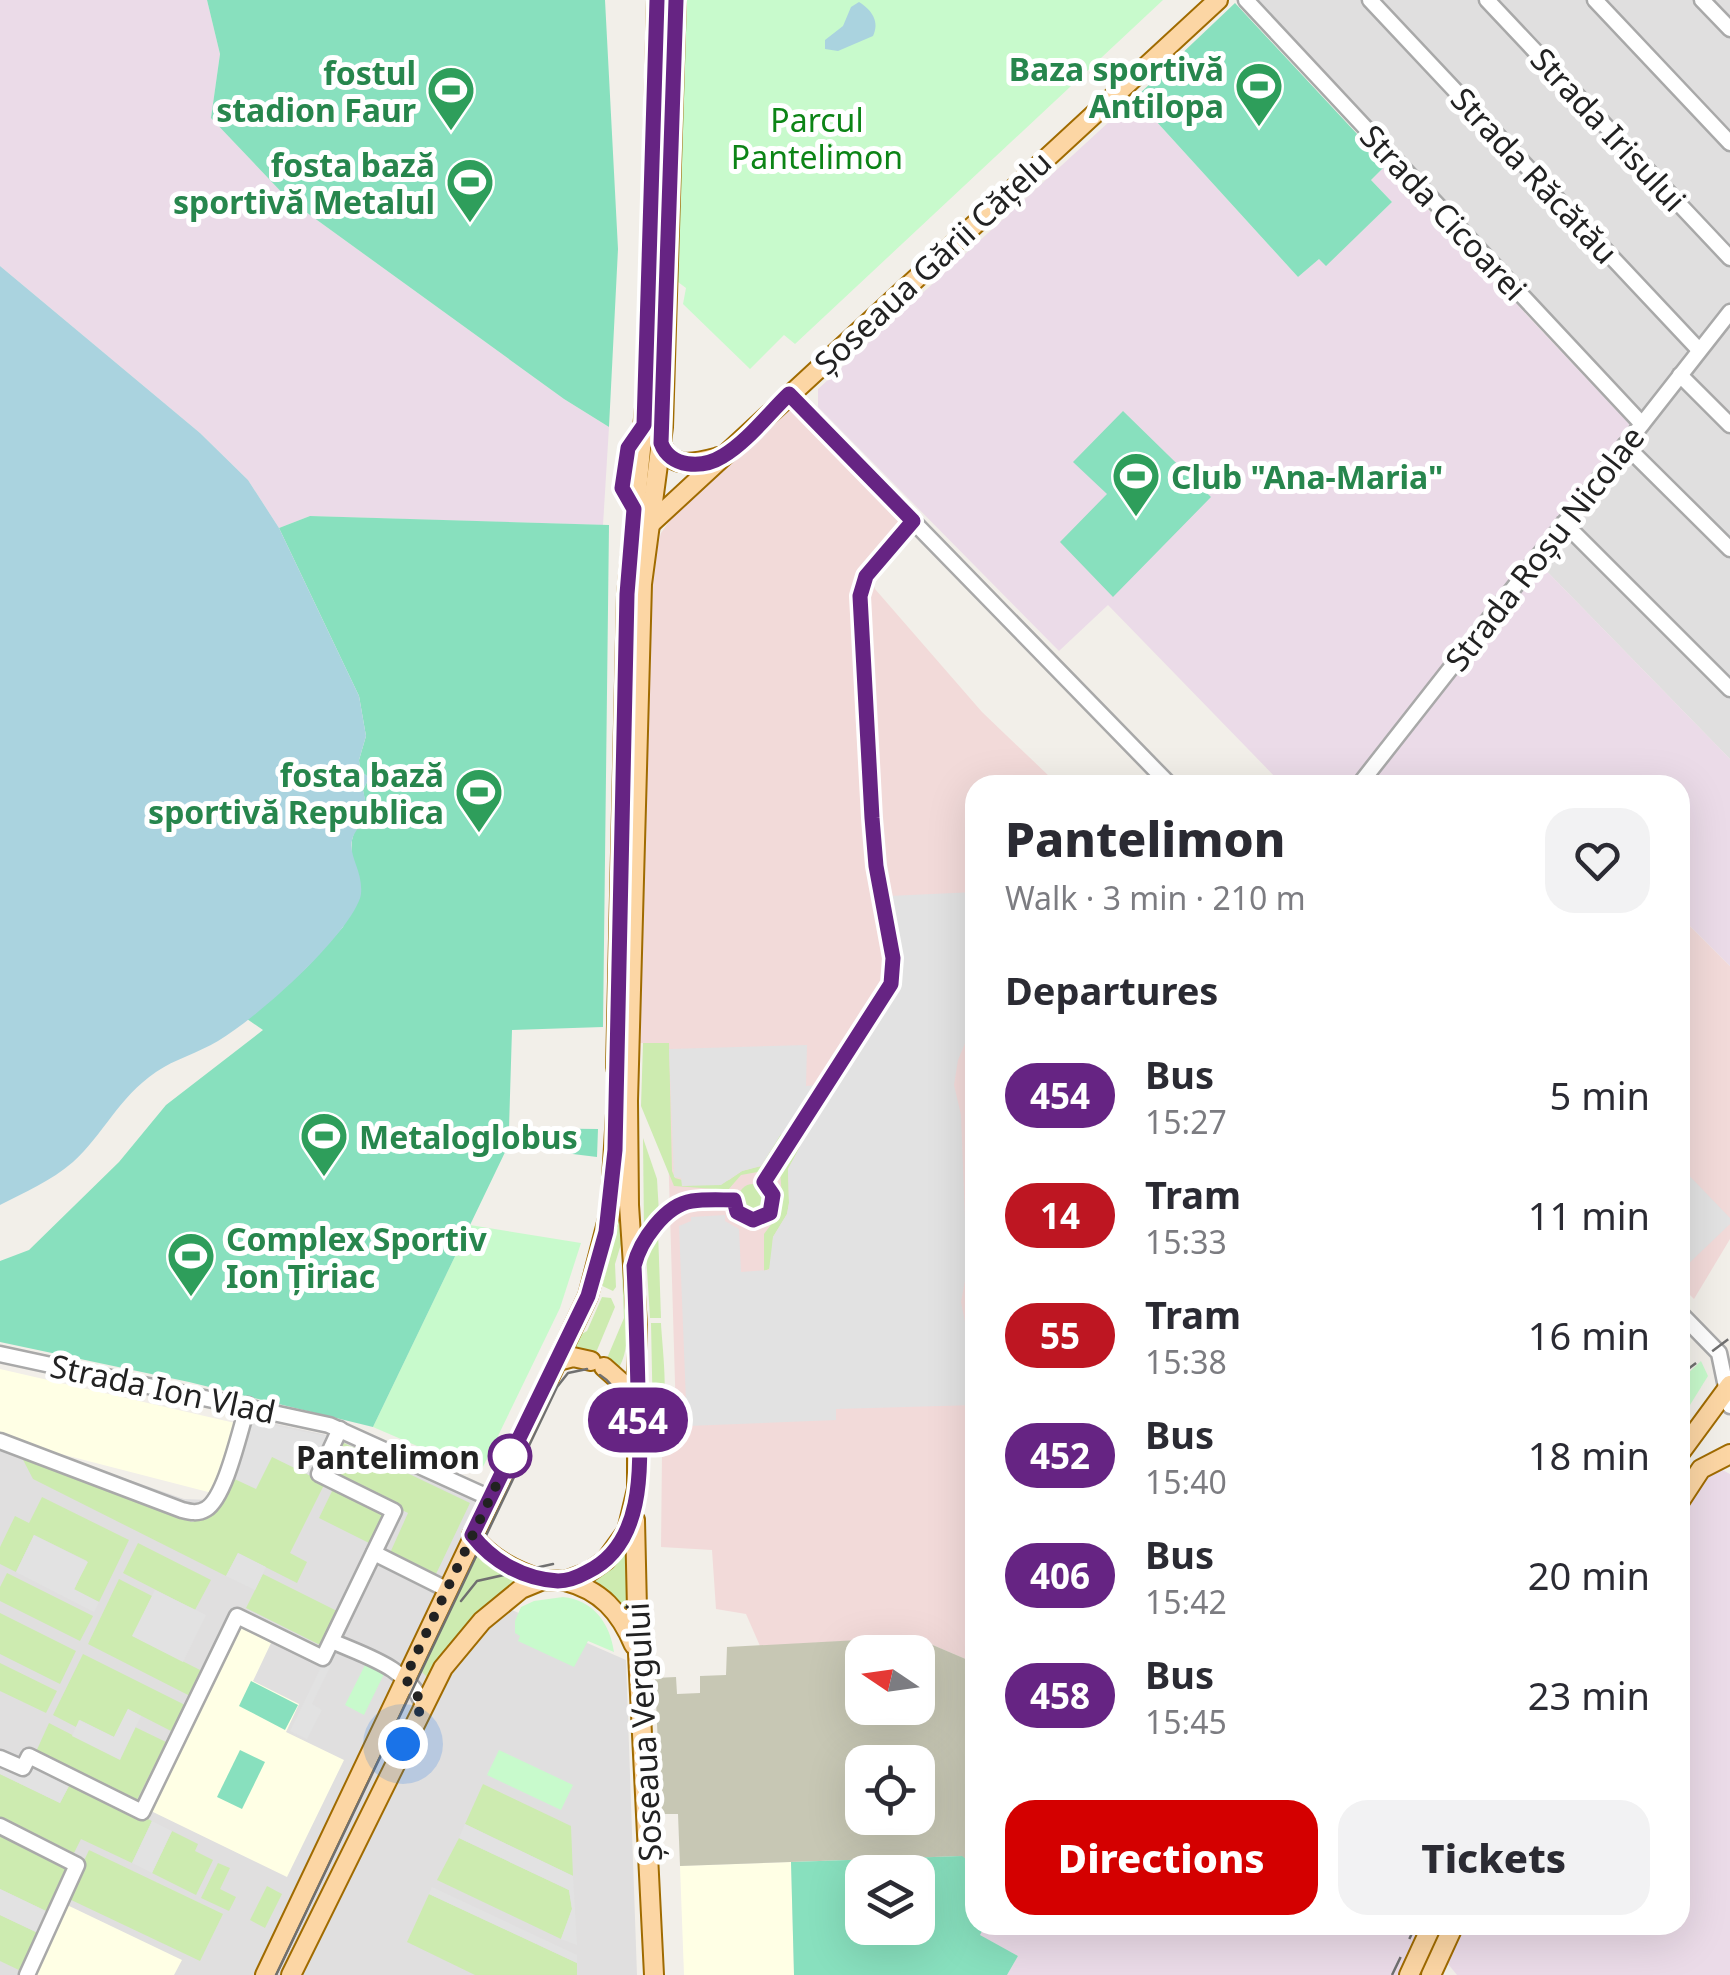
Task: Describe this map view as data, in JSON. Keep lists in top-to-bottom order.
{
  "streets": {
    "main road": ["Șoseaua Gării Cățelu", "Șoseaua Vergului"],
    "street": [
      "Strada Irisului",
      "Strada Răcătău",
      "Strada Cicoarei",
      "Strada Roșu Nicolae",
      "Strada Ion Vlad"
    ]
  },
  "crossings": [
    ["Strada Răcătău", "Strada Roșu Nicolae"],
    ["Strada Cicoarei", "Strada Roșu Nicolae"]
  ],
  "parks": ["Parcul Pantelimon"],
  "places": {
    "sports": [
      "Baza sportivă Antilopa",
      "fostul stadion Faur",
      "fosta bază sportivă Metalul",
      "Club \"Ana-Maria\"",
      "fosta bază sportivă Republica",
      "Metaloglobus",
      "Complex Sportiv Ion Țiriac"
    ],
    "other": ["Pantelimon"]
  },
  "lines": ["bus line 454"],
  "north": "left",
  "page": {
    "on_map": "454",
    "heading": [
      ["Pantelimon", "Walk · 3 min · 210 m"],
      "Departures"
    ],
    "list": [
      {
        "mark": "454",
        "name": "Bus",
        "note": "15:27",
        "value": "5 min"
      },
      {
        "mark": "14",
        "name": "Tram",
        "note": "15:33",
        "value": "11 min"
      },
      {
        "mark": "55",
        "name": "Tram",
        "note": "15:38",
        "value": "16 min"
      },
      {
        "mark": "452",
        "name": "Bus",
        "note": "15:40",
        "value": "18 min"
      },
      {
        "mark": "406",
        "name": "Bus",
        "note": "15:42",
        "value": "20 min"
      },
      {
        "mark": "458",
        "name": "Bus",
        "note": "15:45",
        "value": "23 min"
      }
    ],
    "buttons": ["Directions", "Tickets"]
  }
}
